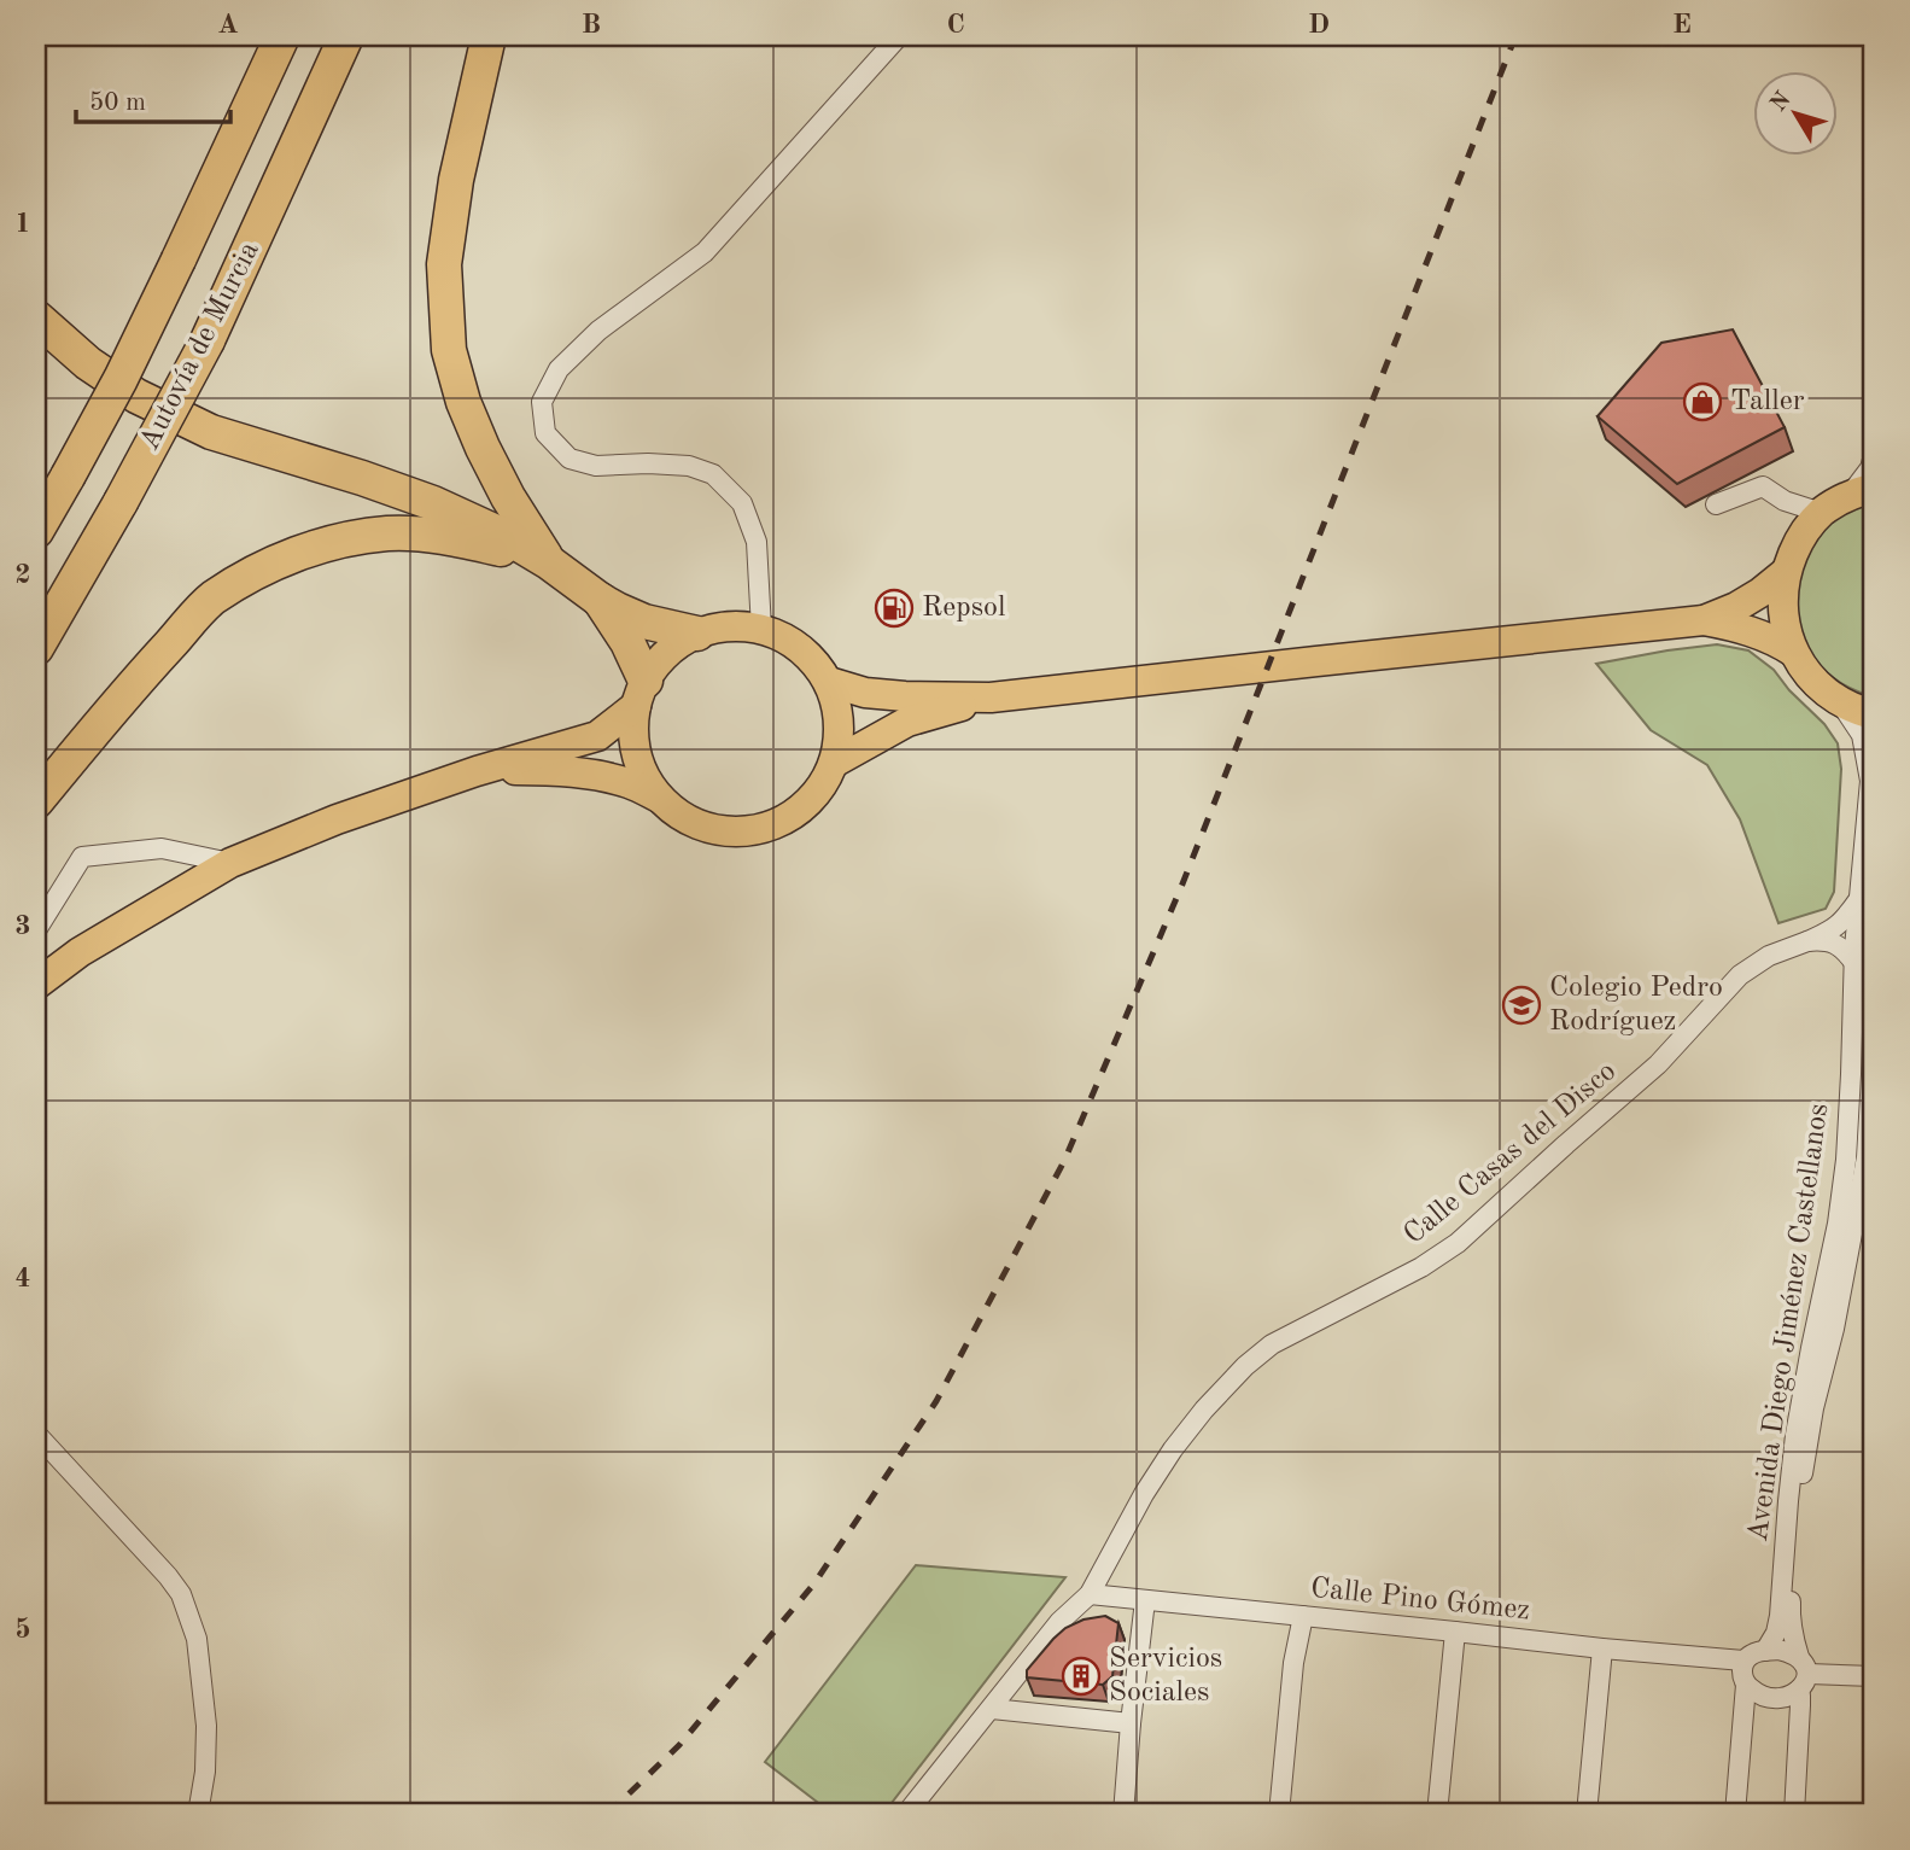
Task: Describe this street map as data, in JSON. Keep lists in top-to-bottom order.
{
  "streets": {
    "highway": ["Autovía de Murcia"],
    "street": ["Calle Casas del Disco", "Avenida Diego Jiménez Castellanos", "Calle Pino Gómez"]
  },
  "crossings": [
    ["Calle Casas del Disco", "Avenida Diego Jiménez Castellanos"],
    ["Calle Casas del Disco", "Calle Pino Gómez"],
    ["Avenida Diego Jiménez Castellanos", "Calle Pino Gómez"]
  ],
  "places": {
    "shop": ["Taller"],
    "fuel station": ["Repsol"],
    "school or university": ["Colegio Pedro Rodríguez"],
    "building": ["Servicios Sociales"]
  },
  "scale_bar": "50 m",
  "north": "top left",
  "grid": {
    "columns": [
      "A",
      "B",
      "C",
      "D",
      "E"
    ],
    "rows": [
      "1",
      "2",
      "3",
      "4",
      "5"
    ]
  }
}
